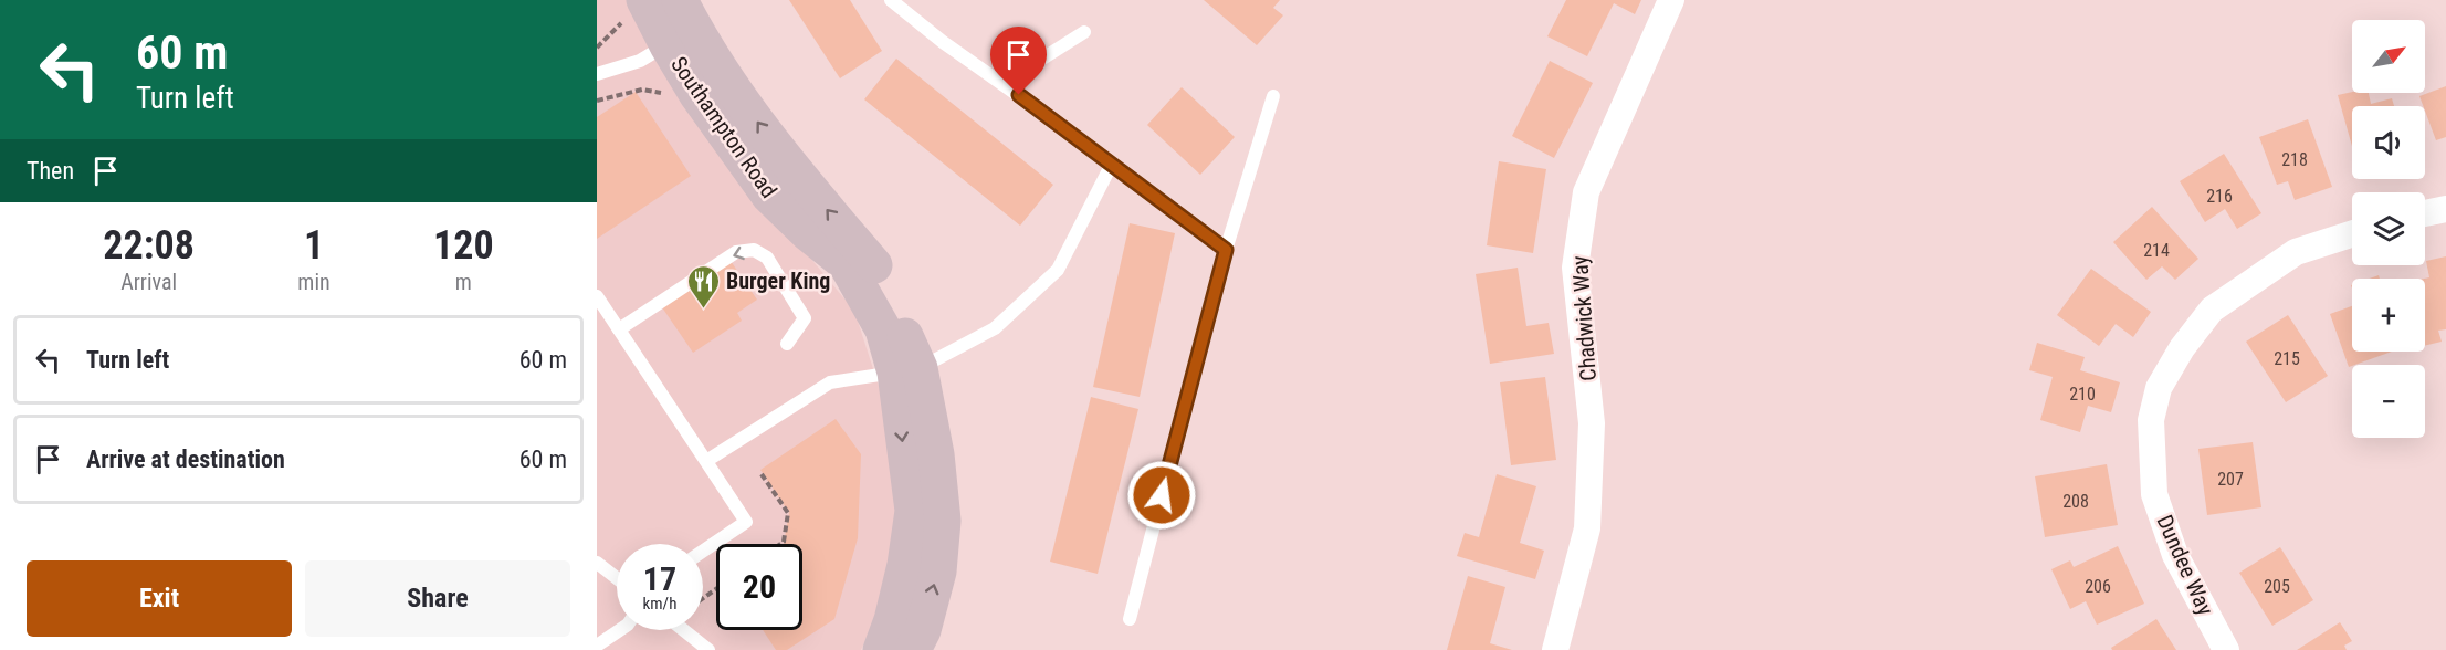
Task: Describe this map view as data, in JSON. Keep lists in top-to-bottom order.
{
  "streets": {
    "street": ["Southampton Road", "Chadwick Way", "Dundee Way"]
  },
  "places": {
    "restaurant": ["Burger King"]
  },
  "house_numbers": [
    "218",
    "216",
    "214",
    "215",
    "210",
    "207",
    "208",
    "206",
    "205"
  ],
  "north": "top right",
  "page": {
    "turn": ["60 m", "Turn left"],
    "map_buttons": ["+", "−"],
    "then": "Then",
    "eta": [
      "22:08",
      "Arrival",
      "1",
      "min",
      "120",
      "m"
    ],
    "list": [
      {
        "name": "Turn left",
        "value": "60 m"
      },
      {
        "name": "Arrive at destination",
        "value": "60 m"
      }
    ],
    "speed": "17 km/h",
    "limit": "20",
    "buttons": ["Exit", "Share"]
  }
}
